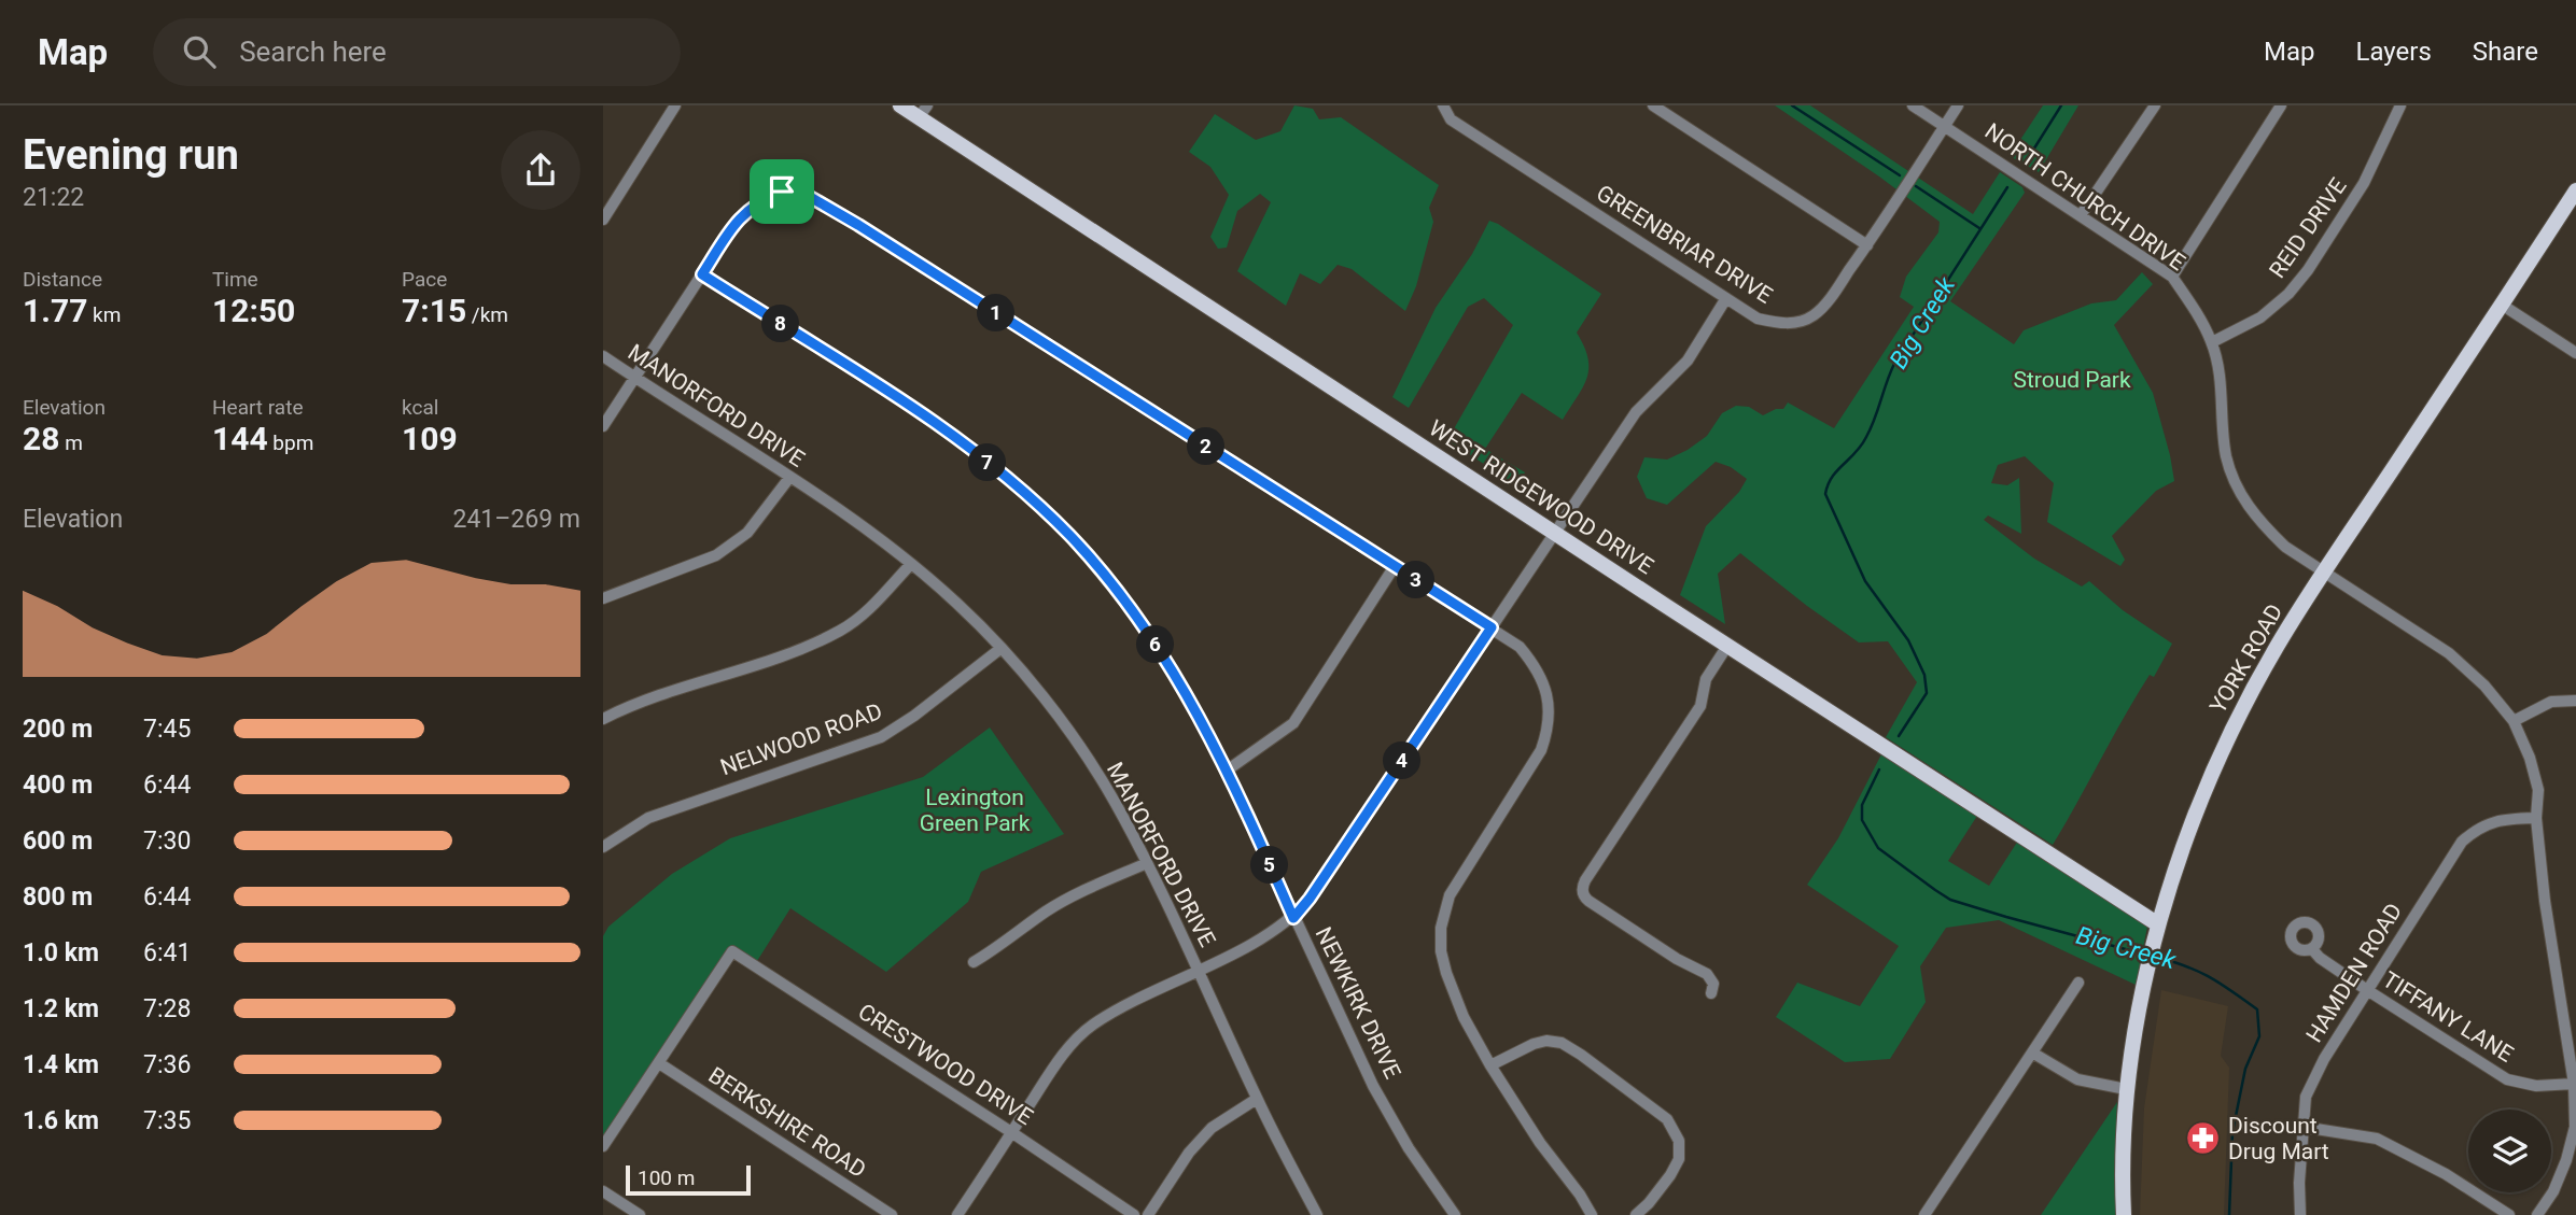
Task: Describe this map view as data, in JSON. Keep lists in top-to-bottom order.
{
  "streets": {
    "main road": ["WEST RIDGEWOOD DRIVE", "YORK ROAD"],
    "street": [
      "NORTH CHURCH DRIVE",
      "REID DRIVE",
      "GREENBRIAR DRIVE",
      "MANORFORD DRIVE",
      "NELWOOD ROAD",
      "HAMDEN ROAD",
      "NEWKIRK DRIVE",
      "TIFFANY LANE",
      "CRESTWOOD DRIVE",
      "BERKSHIRE ROAD"
    ]
  },
  "crossings": [
    ["NORTH CHURCH DRIVE", "REID DRIVE"],
    ["NORTH CHURCH DRIVE", "GREENBRIAR DRIVE"],
    ["NORTH CHURCH DRIVE", "YORK ROAD"],
    ["NORTH CHURCH DRIVE", "HAMDEN ROAD"],
    ["NORTH CHURCH DRIVE", "TIFFANY LANE"],
    ["MANORFORD DRIVE", "NELWOOD ROAD"],
    ["WEST RIDGEWOOD DRIVE", "YORK ROAD"],
    ["HAMDEN ROAD", "TIFFANY LANE"],
    ["CRESTWOOD DRIVE", "BERKSHIRE ROAD"]
  ],
  "water": ["Big Creek"],
  "parks": ["Stroud Park", "Lexington Green Park"],
  "places": {
    "pharmacy": ["Discount Drug Mart"]
  },
  "scale_bar": "100 m",
  "page": {
    "header": "Map",
    "search": "Search here",
    "nav": ["Map", "Layers", "Share"],
    "heading": ["Evening run", "21:22"],
    "stats": [
      ["Distance", "1.77 km"],
      ["Time", "12:50"],
      ["Pace", "7:15 /km"],
      ["Elevation", "28 m"],
      ["Heart rate", "144 bpm"],
      ["kcal", "109"]
    ],
    "pins": [
      "1",
      "8",
      "2",
      "7",
      "3",
      "6",
      "4",
      "5"
    ],
    "chart": ["Elevation", "241–269 m"],
    "list": [
      {
        "name": "200 m",
        "note": "7:45"
      },
      {
        "name": "400 m",
        "note": "6:44"
      },
      {
        "name": "600 m",
        "note": "7:30"
      },
      {
        "name": "800 m",
        "note": "6:44"
      },
      {
        "name": "1.0 km",
        "note": "6:41"
      },
      {
        "name": "1.2 km",
        "note": "7:28"
      },
      {
        "name": "1.4 km",
        "note": "7:36"
      },
      {
        "name": "1.6 km",
        "note": "7:35"
      }
    ],
    "scale": "100 m"
  }
}
